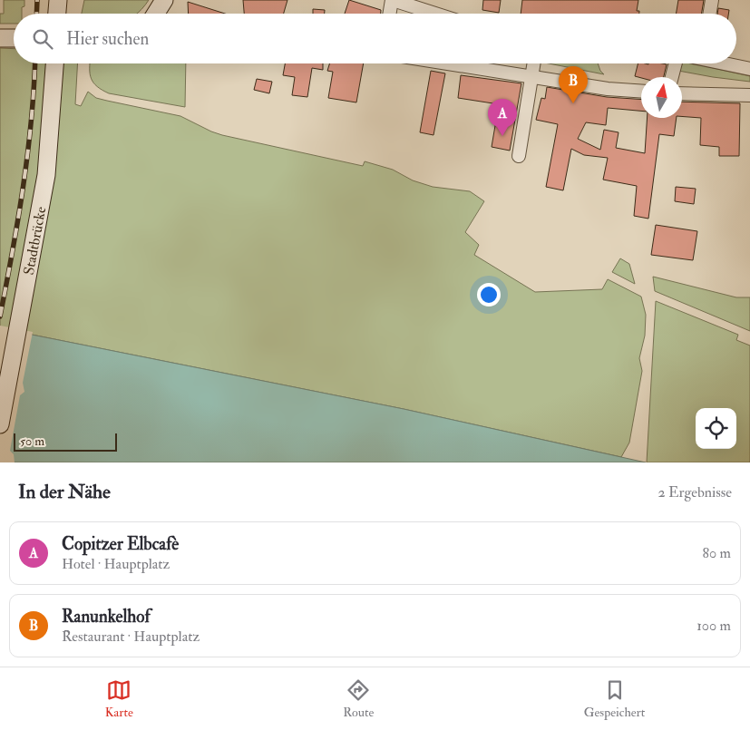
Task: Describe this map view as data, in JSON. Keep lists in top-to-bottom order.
{
  "streets": {
    "main road": ["Stadtbrücke"]
  },
  "scale_bar": "50 m",
  "north": "top",
  "page": {
    "search": "Hier suchen",
    "pins": ["B", "A"],
    "scale": "50 m",
    "heading": ["In der Nähe", "2 Ergebnisse"],
    "list": [
      {
        "mark": "A",
        "name": "Copitzer Elbcafè",
        "note": "Hotel · Hauptplatz",
        "value": "80 m"
      },
      {
        "mark": "B",
        "name": "Ranunkelhof",
        "note": "Restaurant · Hauptplatz",
        "value": "100 m"
      }
    ],
    "nav": ["Karte", "Route", "Gespeichert"]
  }
}
